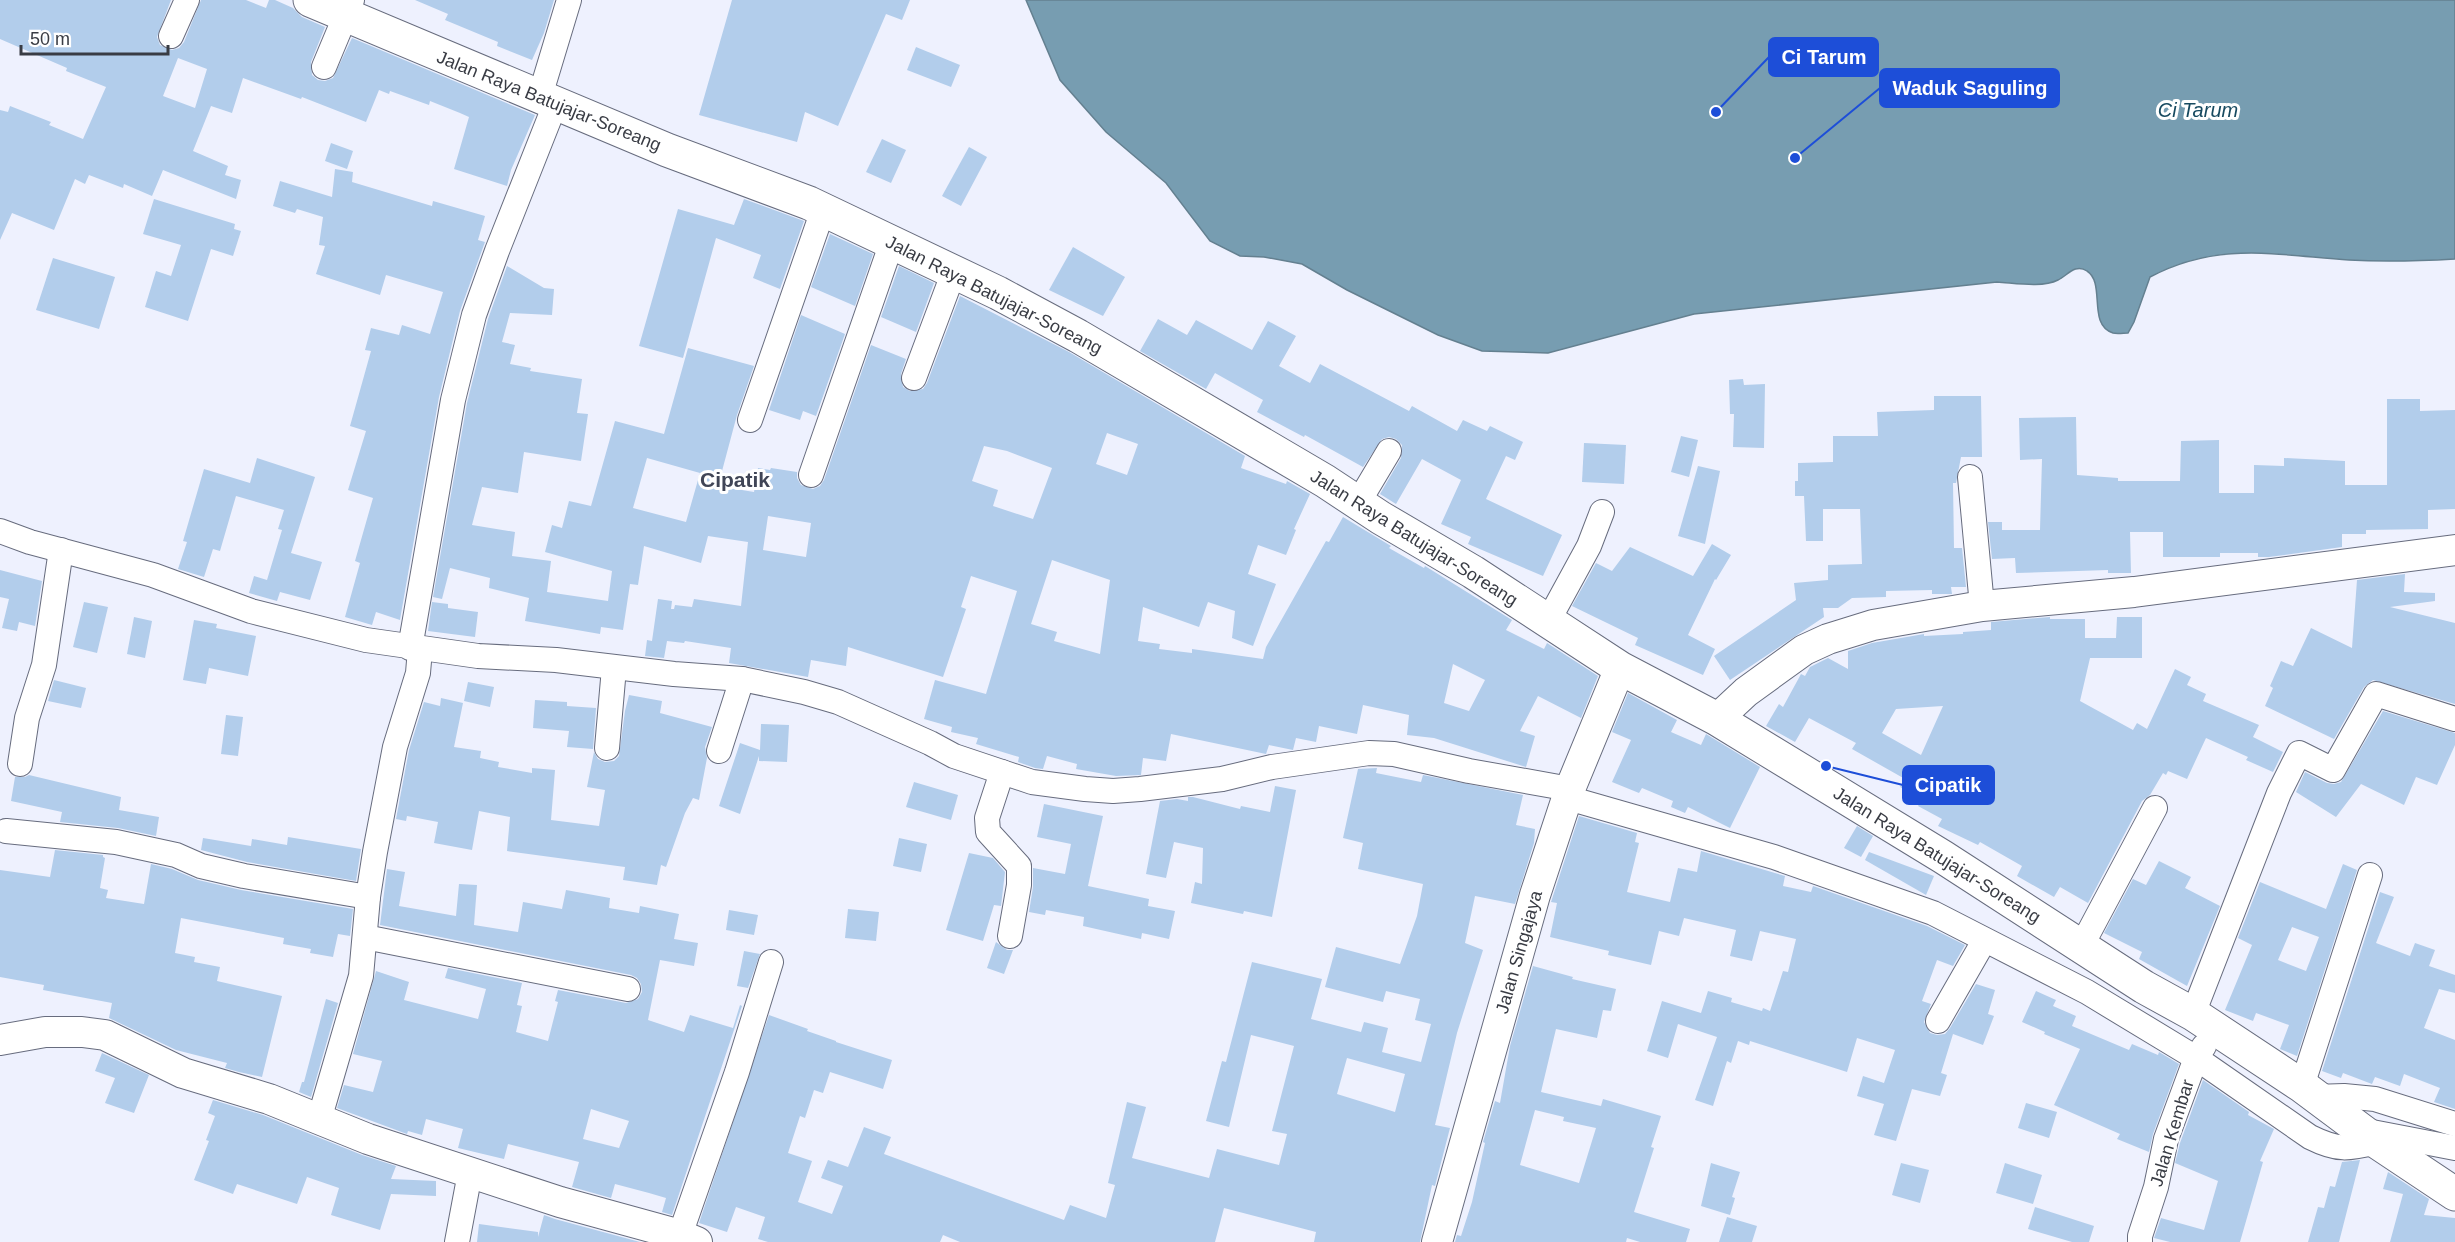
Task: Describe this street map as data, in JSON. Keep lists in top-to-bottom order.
{
  "streets": {
    "highway": ["Jalan Raya Batujajar-Soreang"],
    "street": ["Jalan Singajaya", "Jalan Kembar"]
  },
  "crossings": [
    ["Jalan Raya Batujajar-Soreang", "Jalan Singajaya"],
    ["Jalan Raya Batujajar-Soreang", "Jalan Kembar"]
  ],
  "districts": ["Cipatik"],
  "water": ["Ci Tarum"],
  "places": ["Ci Tarum", "Waduk Saguling", "Cipatik"],
  "scale_bar": "50 m"
}
